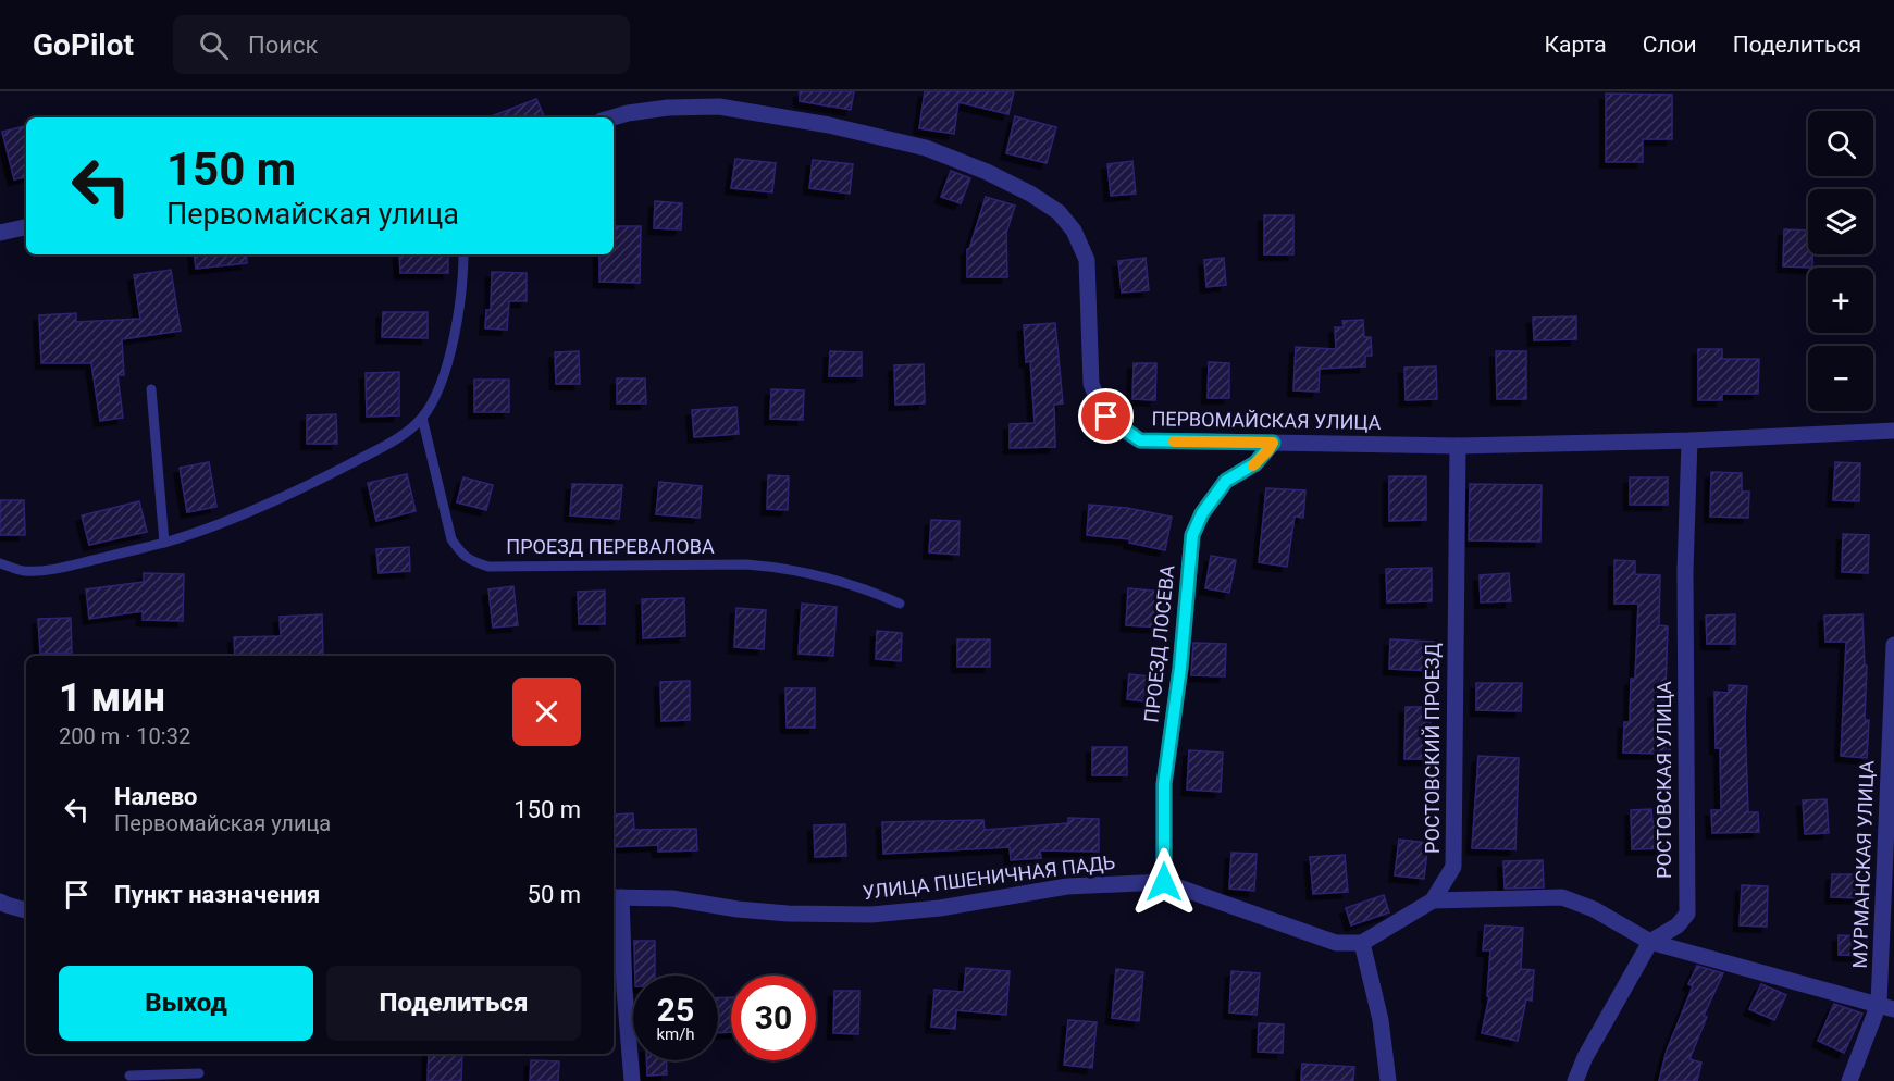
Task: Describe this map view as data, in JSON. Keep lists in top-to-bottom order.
{
  "streets": {
    "street": [
      "ПЕРВОМАЙСКАЯ УЛИЦА",
      "ПРОЕЗД ЛОСЕВА",
      "РОСТОВСКИЙ ПРОЕЗД",
      "РОСТОВСКАЯ УЛИЦА",
      "МУРМАНСКАЯ УЛИЦА",
      "УЛИЦА ПШЕНИЧНАЯ ПАДЬ"
    ],
    "lane": ["ПРОЕЗД ПЕРЕВАЛОВА"]
  },
  "crossings": [
    ["ПЕРВОМАЙСКАЯ УЛИЦА", "ПРОЕЗД ЛОСЕВА"],
    ["ПЕРВОМАЙСКАЯ УЛИЦА", "РОСТОВСКИЙ ПРОЕЗД"],
    ["ПЕРВОМАЙСКАЯ УЛИЦА", "РОСТОВСКАЯ УЛИЦА"],
    ["ПРОЕЗД ЛОСЕВА", "УЛИЦА ПШЕНИЧНАЯ ПАДЬ"],
    ["РОСТОВСКИЙ ПРОЕЗД", "УЛИЦА ПШЕНИЧНАЯ ПАДЬ"]
  ],
  "page": {
    "header": "GoPilot",
    "search": "Поиск",
    "nav": ["Карта", "Слои", "Поделиться"],
    "map_buttons": ["+", "−"],
    "turn": ["150 m", "Первомайская улица"],
    "heading": ["1 мин", "200 m · 10:32"],
    "list": [
      {
        "name": "Налево",
        "note": "Первомайская улица",
        "value": "150 m"
      },
      {
        "name": "Пункт назначения",
        "value": "50 m"
      }
    ],
    "buttons": ["Выход", "Поделиться"],
    "speed": "25 km/h",
    "limit": "30"
  }
}
